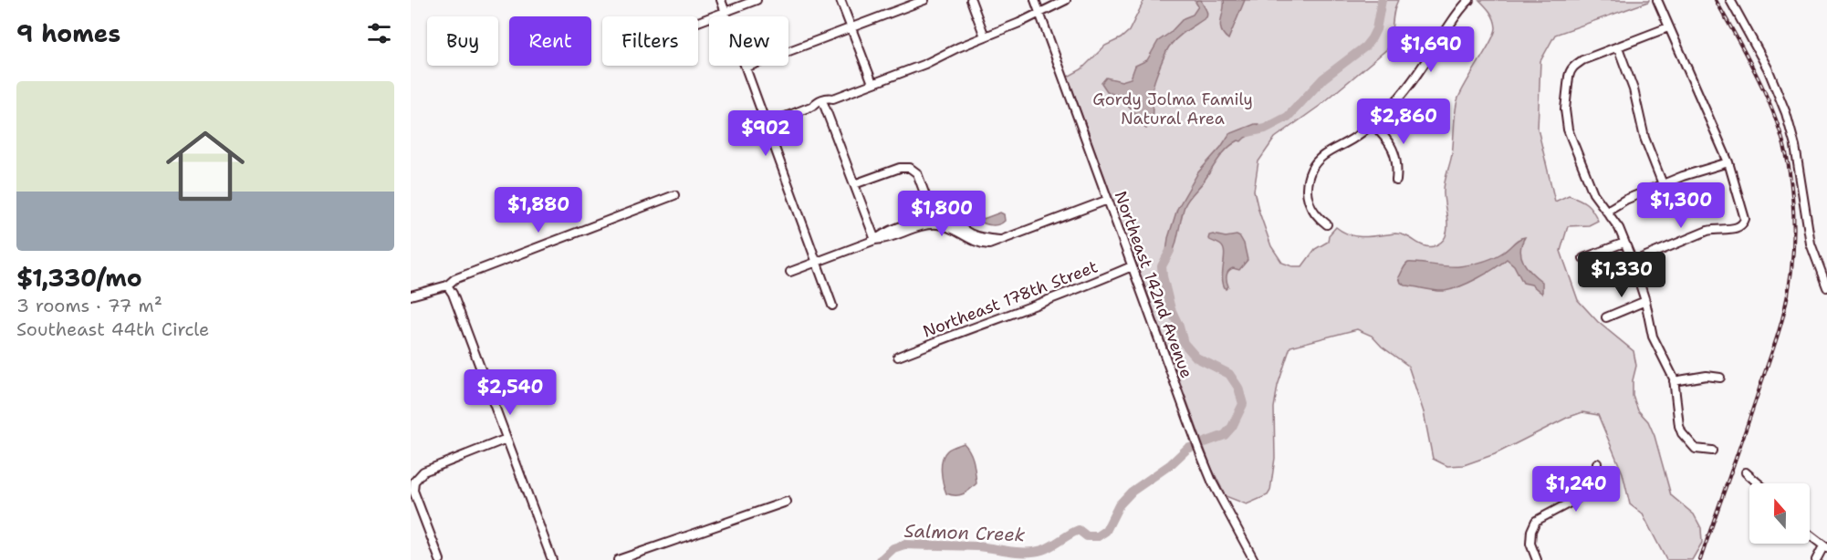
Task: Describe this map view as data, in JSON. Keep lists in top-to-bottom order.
{
  "streets": {
    "street": ["Northeast 142nd Avenue", "Northeast 178th Street"]
  },
  "crossings": [
    ["Northeast 142nd Avenue", "Northeast 178th Street"]
  ],
  "water": ["Salmon Creek"],
  "parks": ["Gordy Jolma Family Natural Area"],
  "north": "top",
  "page": {
    "heading": "9 homes",
    "chip": [
      "Buy",
      "Rent",
      "Filters",
      "New"
    ],
    "price": [
      "$1,690",
      "$2,860",
      "$902",
      "$1,300",
      "$1,880",
      "$1,800",
      "$1,330",
      "$2,540",
      "$1,240"
    ],
    "list": [
      {
        "name": "$1,330/mo",
        "note": "3 rooms · 77 m² · Southeast 44th Circle"
      }
    ]
  }
}
